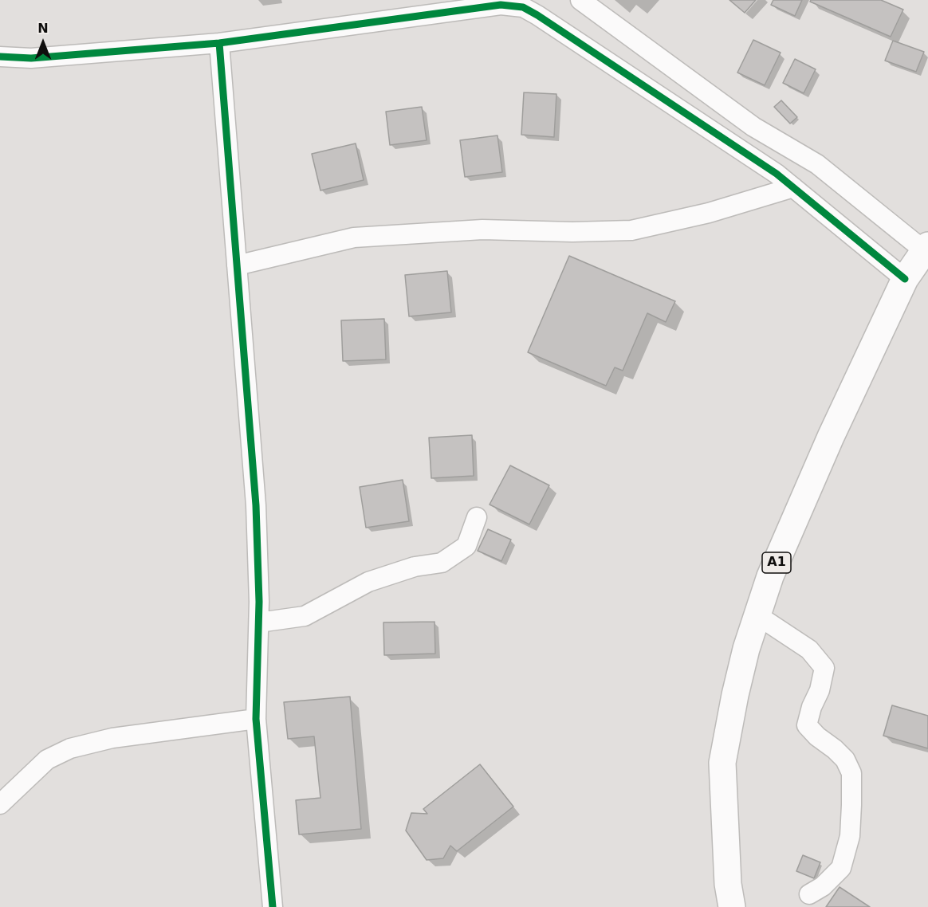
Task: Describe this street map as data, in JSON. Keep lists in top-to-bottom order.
{
  "streets": {
    "highway": ["A1"]
  },
  "north": "top"
}
